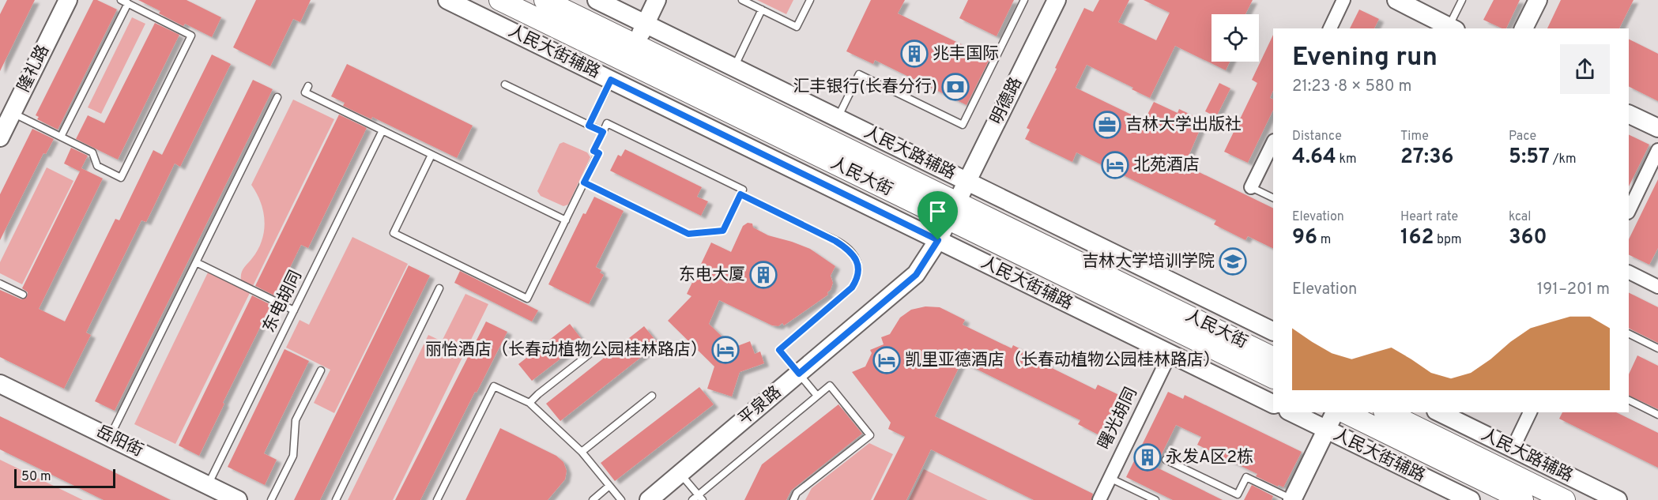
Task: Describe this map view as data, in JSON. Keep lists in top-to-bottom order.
{
  "streets": {
    "main road": [
      "人民大街辅路",
      "隆礼路",
      "明德路",
      "人民大路辅路",
      "人民大街",
      "平泉路",
      "岳阳街"
    ],
    "street": ["曙光胡同"],
    "lane": ["东电胡同"]
  },
  "crossings": [
    ["人民大街辅路", "平泉路"],
    ["人民大街辅路", "曙光胡同"],
    ["明德路", "人民大路辅路"],
    ["明德路", "人民大街"],
    ["明德路", "平泉路"],
    ["人民大街", "平泉路"],
    ["东电胡同", "岳阳街"]
  ],
  "places": {
    "building": ["兆丰国际", "东电大厦", "永发A区2栋"],
    "bank": ["汇丰银行(长春分行)"],
    "office": ["吉林大学出版社"],
    "hotel": ["北苑酒店", "丽怡酒店（长春动植物公园桂林路店）", "凯里亚德酒店（长春动植物公园桂林路店）"],
    "school or university": ["吉林大学培训学院"]
  },
  "scale_bar": "50 m",
  "page": {
    "heading": ["Evening run", "21:23 · 8 × 580 m"],
    "stats": [
      ["Distance", "4.64 km"],
      ["Time", "27:36"],
      ["Pace", "5:57 /km"],
      ["Elevation", "96 m"],
      ["Heart rate", "162 bpm"],
      ["kcal", "360"]
    ],
    "chart": ["Elevation", "191–201 m"],
    "scale": "50 m"
  }
}
